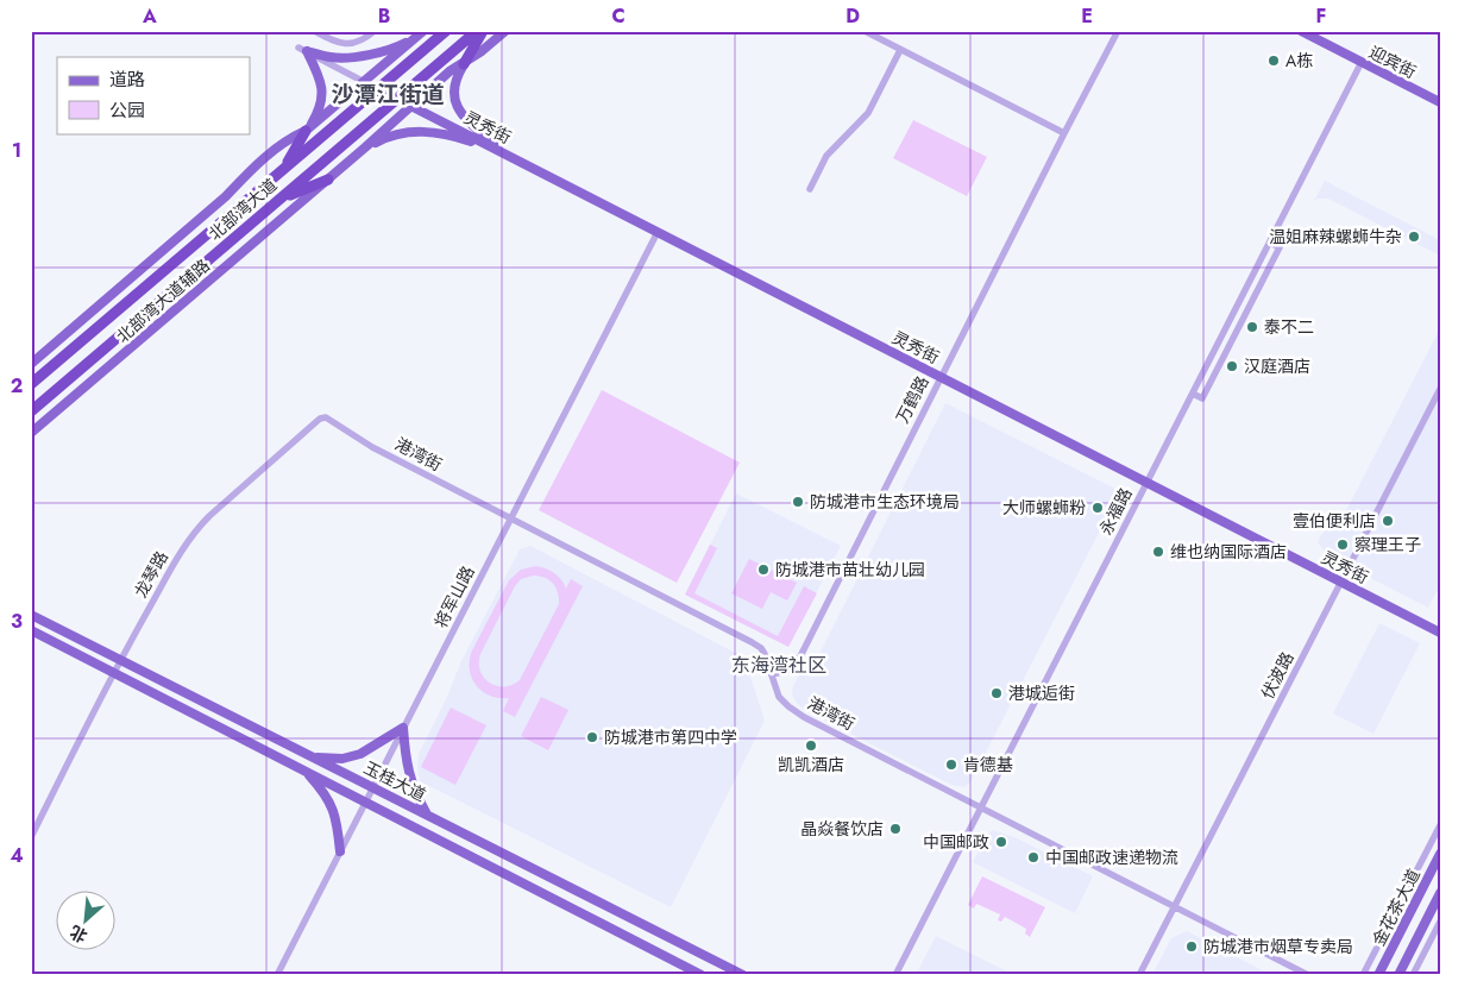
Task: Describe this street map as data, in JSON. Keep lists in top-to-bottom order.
{
  "streets": {
    "highway": ["北部湾大道"],
    "main road": [
      "迎宾街",
      "灵秀街",
      "北部湾大道辅路",
      "玉桂大道",
      "金花茶大道"
    ],
    "street": [
      "万鹤路",
      "港湾街",
      "永福路",
      "龙琴路",
      "将军山路",
      "伏波路"
    ]
  },
  "crossings": [
    ["迎宾街", "永福路"],
    ["灵秀街", "北部湾大道"],
    ["灵秀街", "北部湾大道辅路"],
    ["灵秀街", "万鹤路"],
    ["灵秀街", "永福路"],
    ["灵秀街", "将军山路"],
    ["灵秀街", "伏波路"],
    ["万鹤路", "港湾街"],
    ["港湾街", "永福路"],
    ["港湾街", "龙琴路"],
    ["港湾街", "将军山路"],
    ["港湾街", "伏波路"],
    ["龙琴路", "玉桂大道"],
    ["将军山路", "玉桂大道"]
  ],
  "districts": ["沙潭江街道", "东海湾社区"],
  "places": [
    "A栋",
    "温姐麻辣螺蛳牛杂",
    "泰不二",
    "汉庭酒店",
    "防城港市生态环境局",
    "大师螺蛳粉",
    "壹伯便利店",
    "察理王子",
    "维也纳国际酒店",
    "防城港市苗壮幼儿园",
    "港城逅街",
    "防城港市第四中学",
    "凯凯酒店",
    "肯德基",
    "晶焱餐饮店",
    "中国邮政",
    "中国邮政速递物流",
    "防城港市烟草专卖局"
  ],
  "legend": ["道路", "公园"],
  "north": "bottom left",
  "grid": {
    "columns": [
      "A",
      "B",
      "C",
      "D",
      "E",
      "F"
    ],
    "rows": [
      "1",
      "2",
      "3",
      "4"
    ]
  }
}
